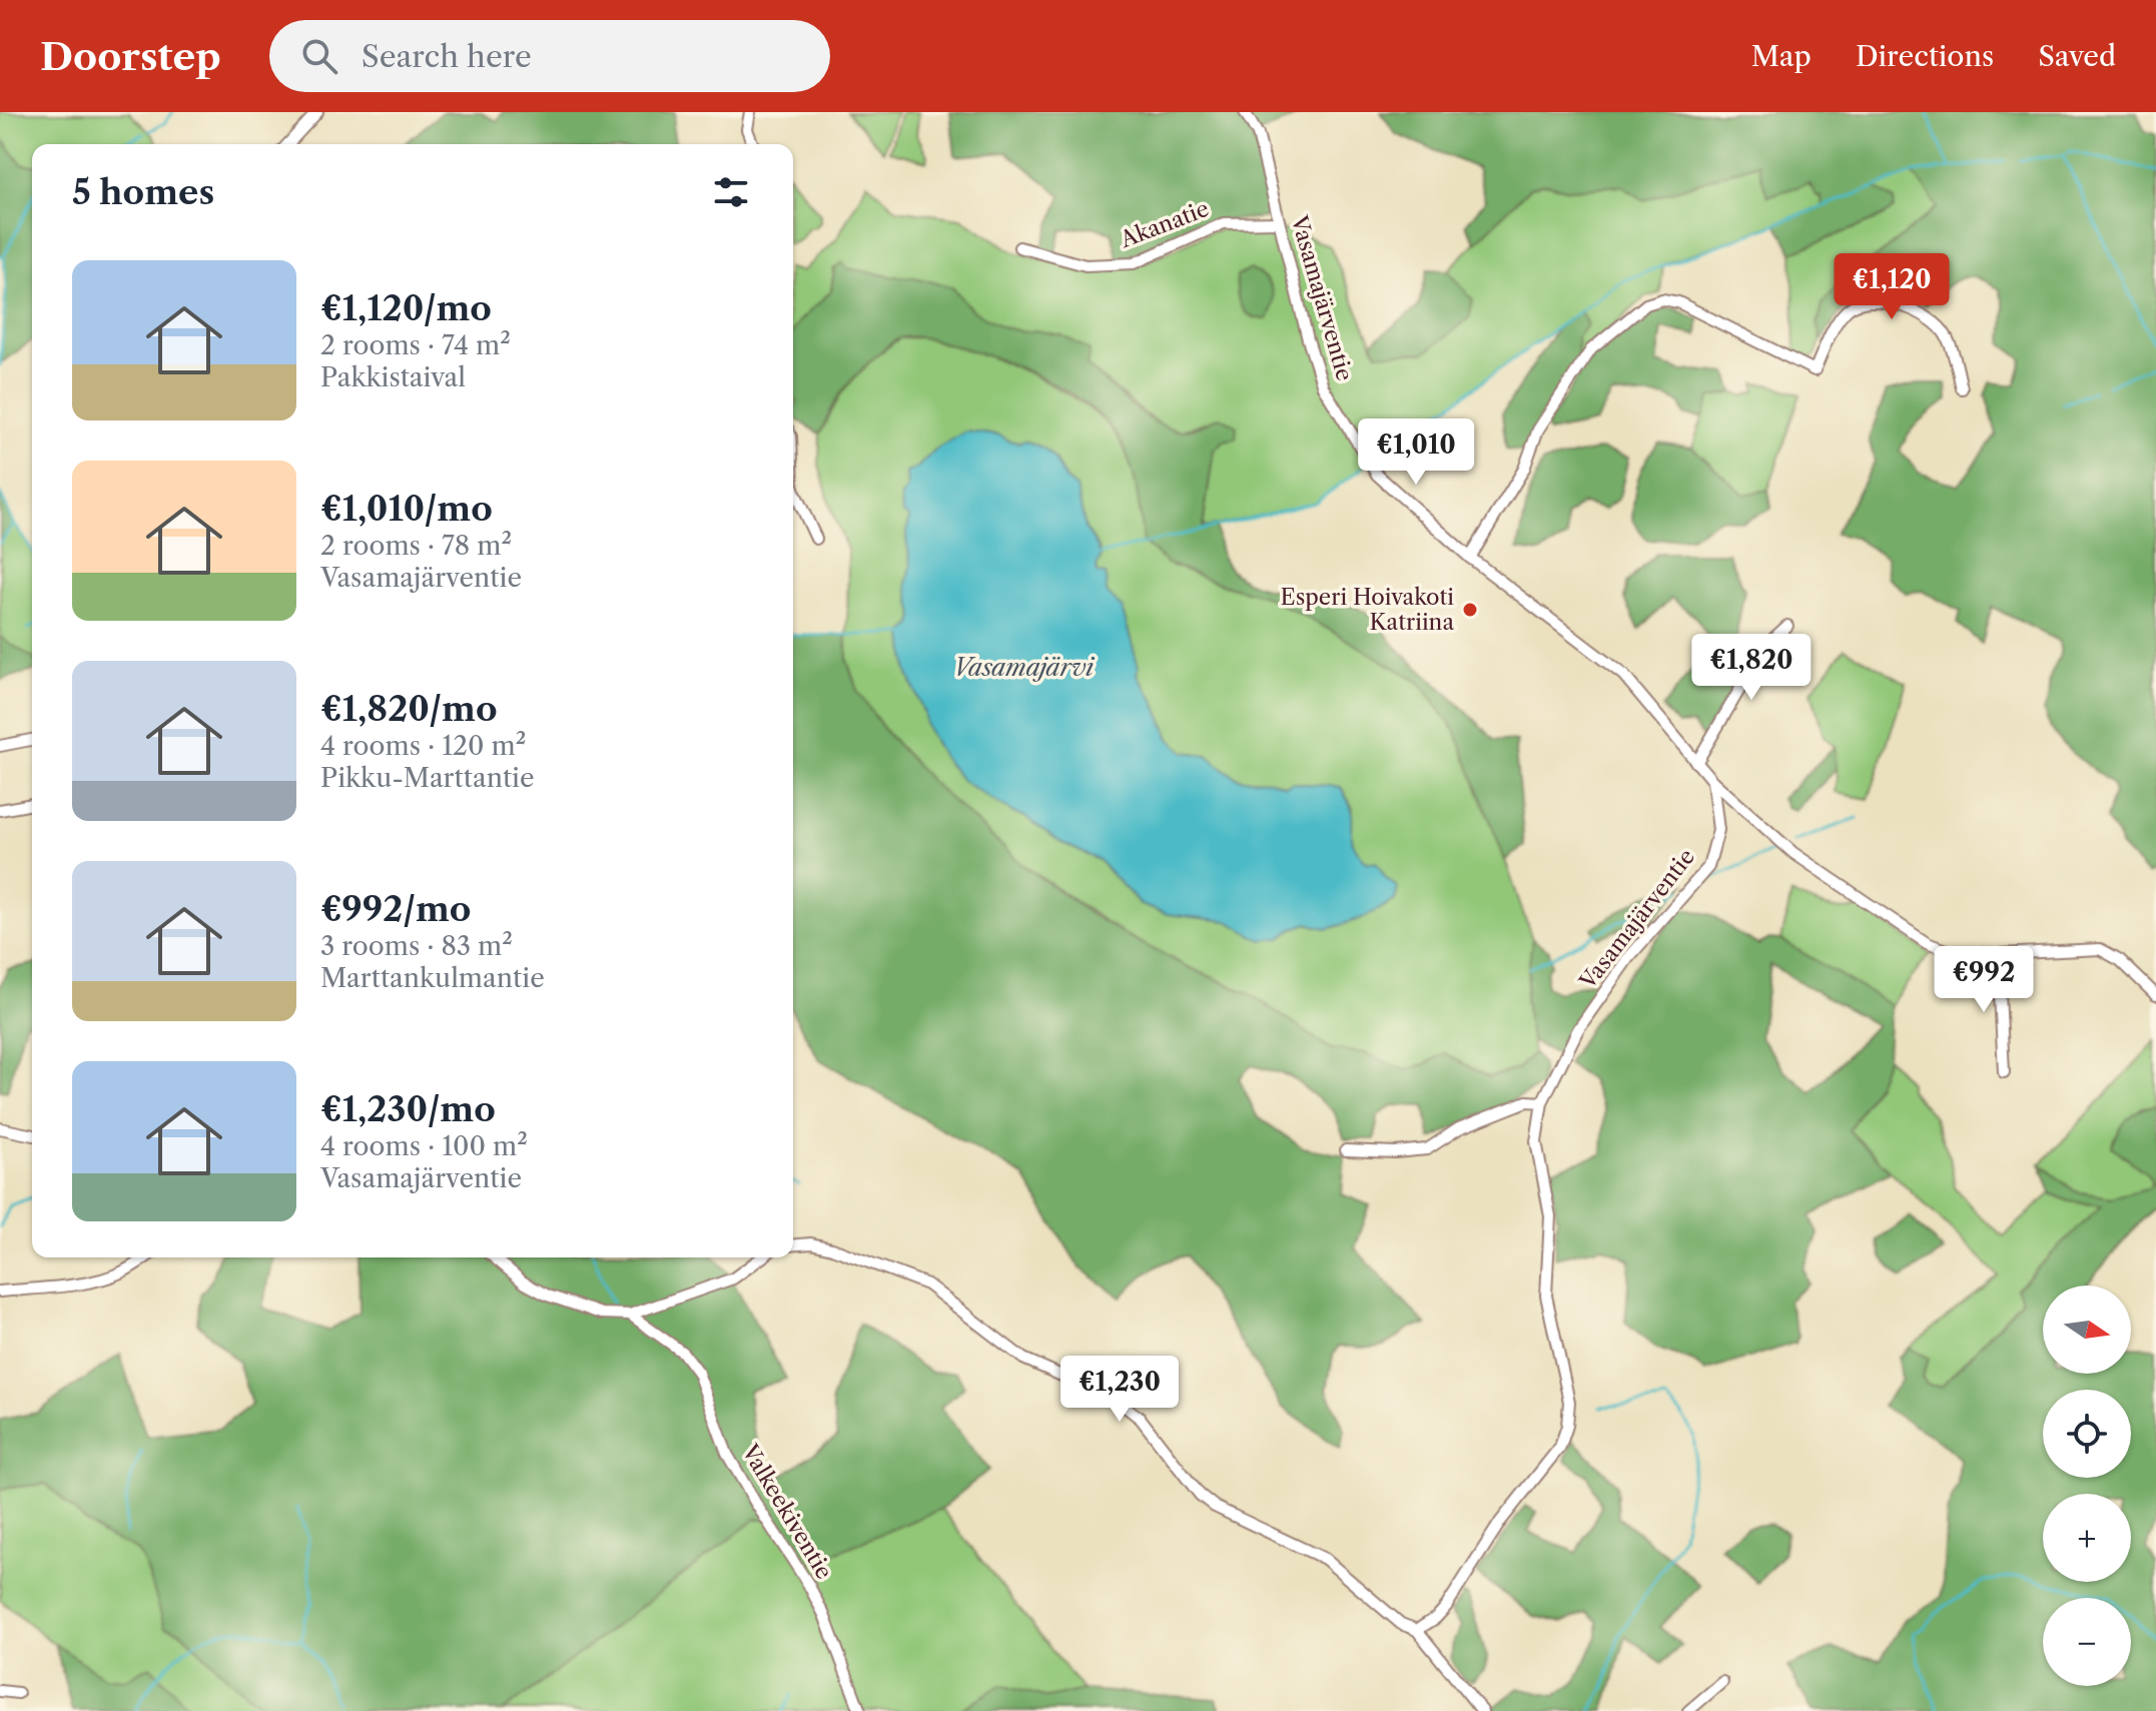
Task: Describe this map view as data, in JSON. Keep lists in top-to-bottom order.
{
  "streets": {
    "street": ["Akanatie", "Vasamajärventie", "Valkeekiventie"]
  },
  "crossings": [
    ["Akanatie", "Vasamajärventie"]
  ],
  "water": ["Vasamajärvi"],
  "places": ["Esperi Hoivakoti Katriina"],
  "north": "right",
  "page": {
    "header": "Doorstep",
    "search": "Search here",
    "nav": ["Map", "Directions", "Saved"],
    "heading": "5 homes",
    "list": [
      {
        "name": "€1,120/mo",
        "note": "2 rooms · 74 m² · Pakkistaival"
      },
      {
        "name": "€1,010/mo",
        "note": "2 rooms · 78 m² · Vasamajärventie"
      },
      {
        "name": "€1,820/mo",
        "note": "4 rooms · 120 m² · Pikku-Marttantie"
      },
      {
        "name": "€992/mo",
        "note": "3 rooms · 83 m² · Marttankulmantie"
      },
      {
        "name": "€1,230/mo",
        "note": "4 rooms · 100 m² · Vasamajärventie"
      }
    ],
    "price": [
      "€1,120",
      "€1,010",
      "€1,820",
      "€992",
      "€1,230"
    ],
    "map_buttons": ["+", "−"]
  }
}
